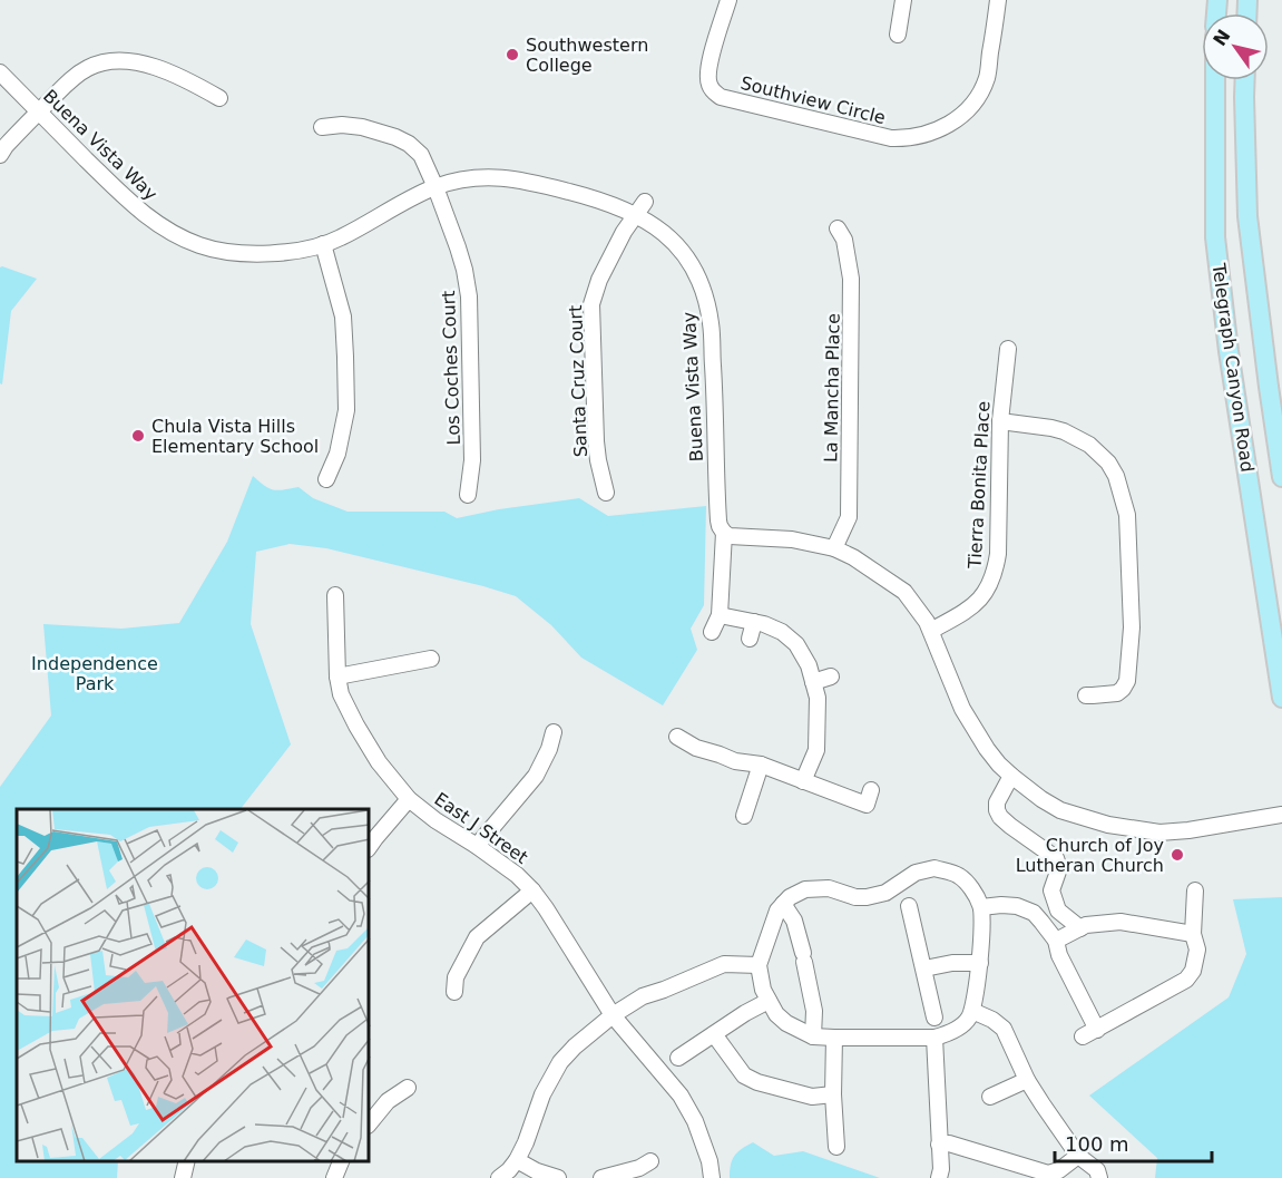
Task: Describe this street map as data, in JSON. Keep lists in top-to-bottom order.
{
  "streets": {
    "main road": ["Telegraph Canyon Road"],
    "street": [
      "Southview Circle",
      "Buena Vista Way",
      "Los Coches Court",
      "Santa Cruz Court",
      "La Mancha Place",
      "Tierra Bonita Place",
      "East J Street"
    ]
  },
  "crossings": [
    ["Buena Vista Way", "Los Coches Court"],
    ["Buena Vista Way", "Santa Cruz Court"]
  ],
  "parks": ["Independence Park"],
  "places": ["Southwestern College", "Chula Vista Hills Elementary School", "Church of Joy Lutheran Church"],
  "scale_bar": "100 m",
  "north": "top left"
}
